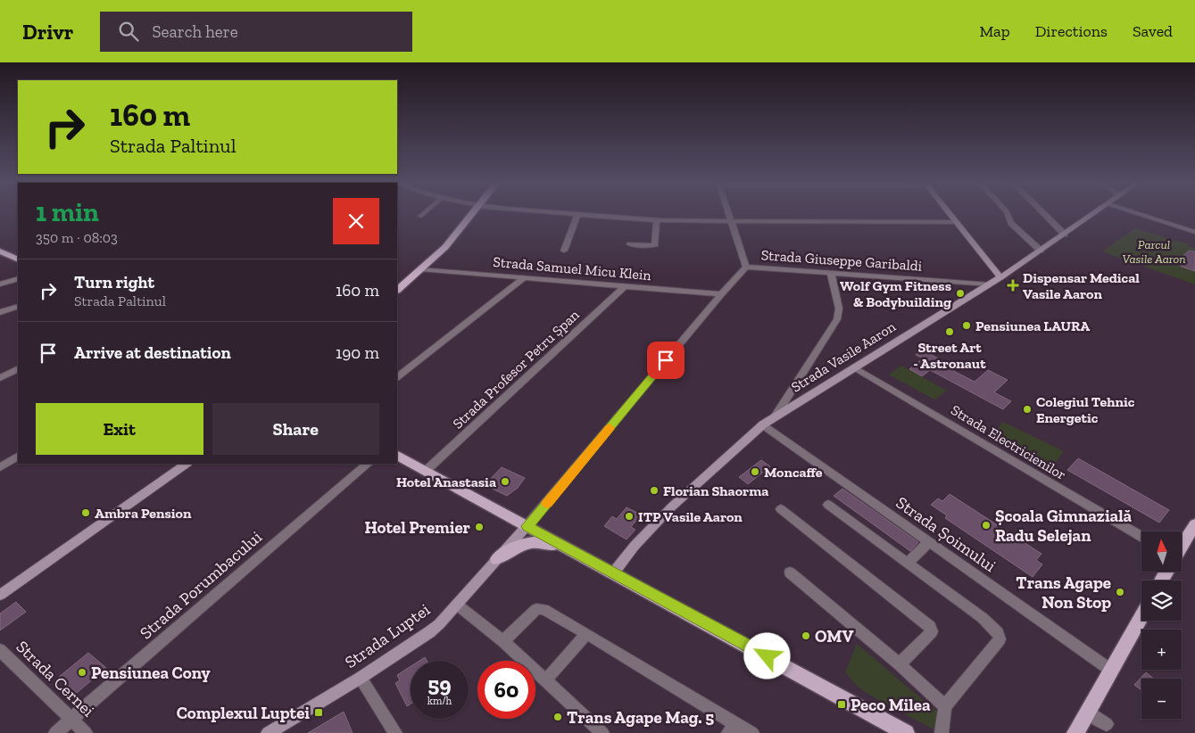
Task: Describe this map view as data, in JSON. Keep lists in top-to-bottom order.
{
  "streets": {
    "street": [
      "Strada Giuseppe Garibaldi",
      "Strada Samuel Micu Klein",
      "Strada Vasile Aaron",
      "Strada Profesor Petru Șpan",
      "Strada Electricienilor",
      "Strada Șoimului",
      "Strada Porumbacului",
      "Strada Luptei",
      "Strada Cernei"
    ]
  },
  "crossings": [
    ["Strada Giuseppe Garibaldi", "Strada Vasile Aaron"],
    ["Strada Samuel Micu Klein", "Strada Profesor Petru Șpan"],
    ["Strada Vasile Aaron", "Strada Electricienilor"],
    ["Strada Vasile Aaron", "Strada Șoimului"],
    ["Strada Porumbacului", "Strada Cernei"]
  ],
  "parks": ["Parcul Vasile Aaron"],
  "places": {
    "health": ["Dispensar Medical Vasile Aaron"],
    "other": [
      "Wolf Gym Fitness & Bodybuilding",
      "Pensiunea LAURA",
      "Street Art - Astronaut",
      "Colegiul Tehnic Energetic",
      "Moncaffe",
      "Hotel Anastasia",
      "Florian Shaorma",
      "Ambra Pension",
      "ITP Vasile Aaron",
      "Școala Gimnazială Radu Selejan",
      "Hotel Premier",
      "Trans Agape Non Stop",
      "OMV",
      "Pensiunea Cony",
      "Trans Agape Mag. 5"
    ],
    "transit": ["Peco Milea", "Complexul Luptei"]
  },
  "north": "top",
  "page": {
    "header": "Drivr",
    "search": "Search here",
    "nav": ["Map", "Directions", "Saved"],
    "turn": ["160 m", "Strada Paltinul"],
    "heading": ["1 min", "350 m · 08:03"],
    "list": [
      {
        "name": "Turn right",
        "note": "Strada Paltinul",
        "value": "160 m"
      },
      {
        "name": "Arrive at destination",
        "value": "190 m"
      }
    ],
    "buttons": ["Exit", "Share"],
    "map_buttons": ["+", "−"],
    "speed": "59 km/h",
    "limit": "60"
  }
}
